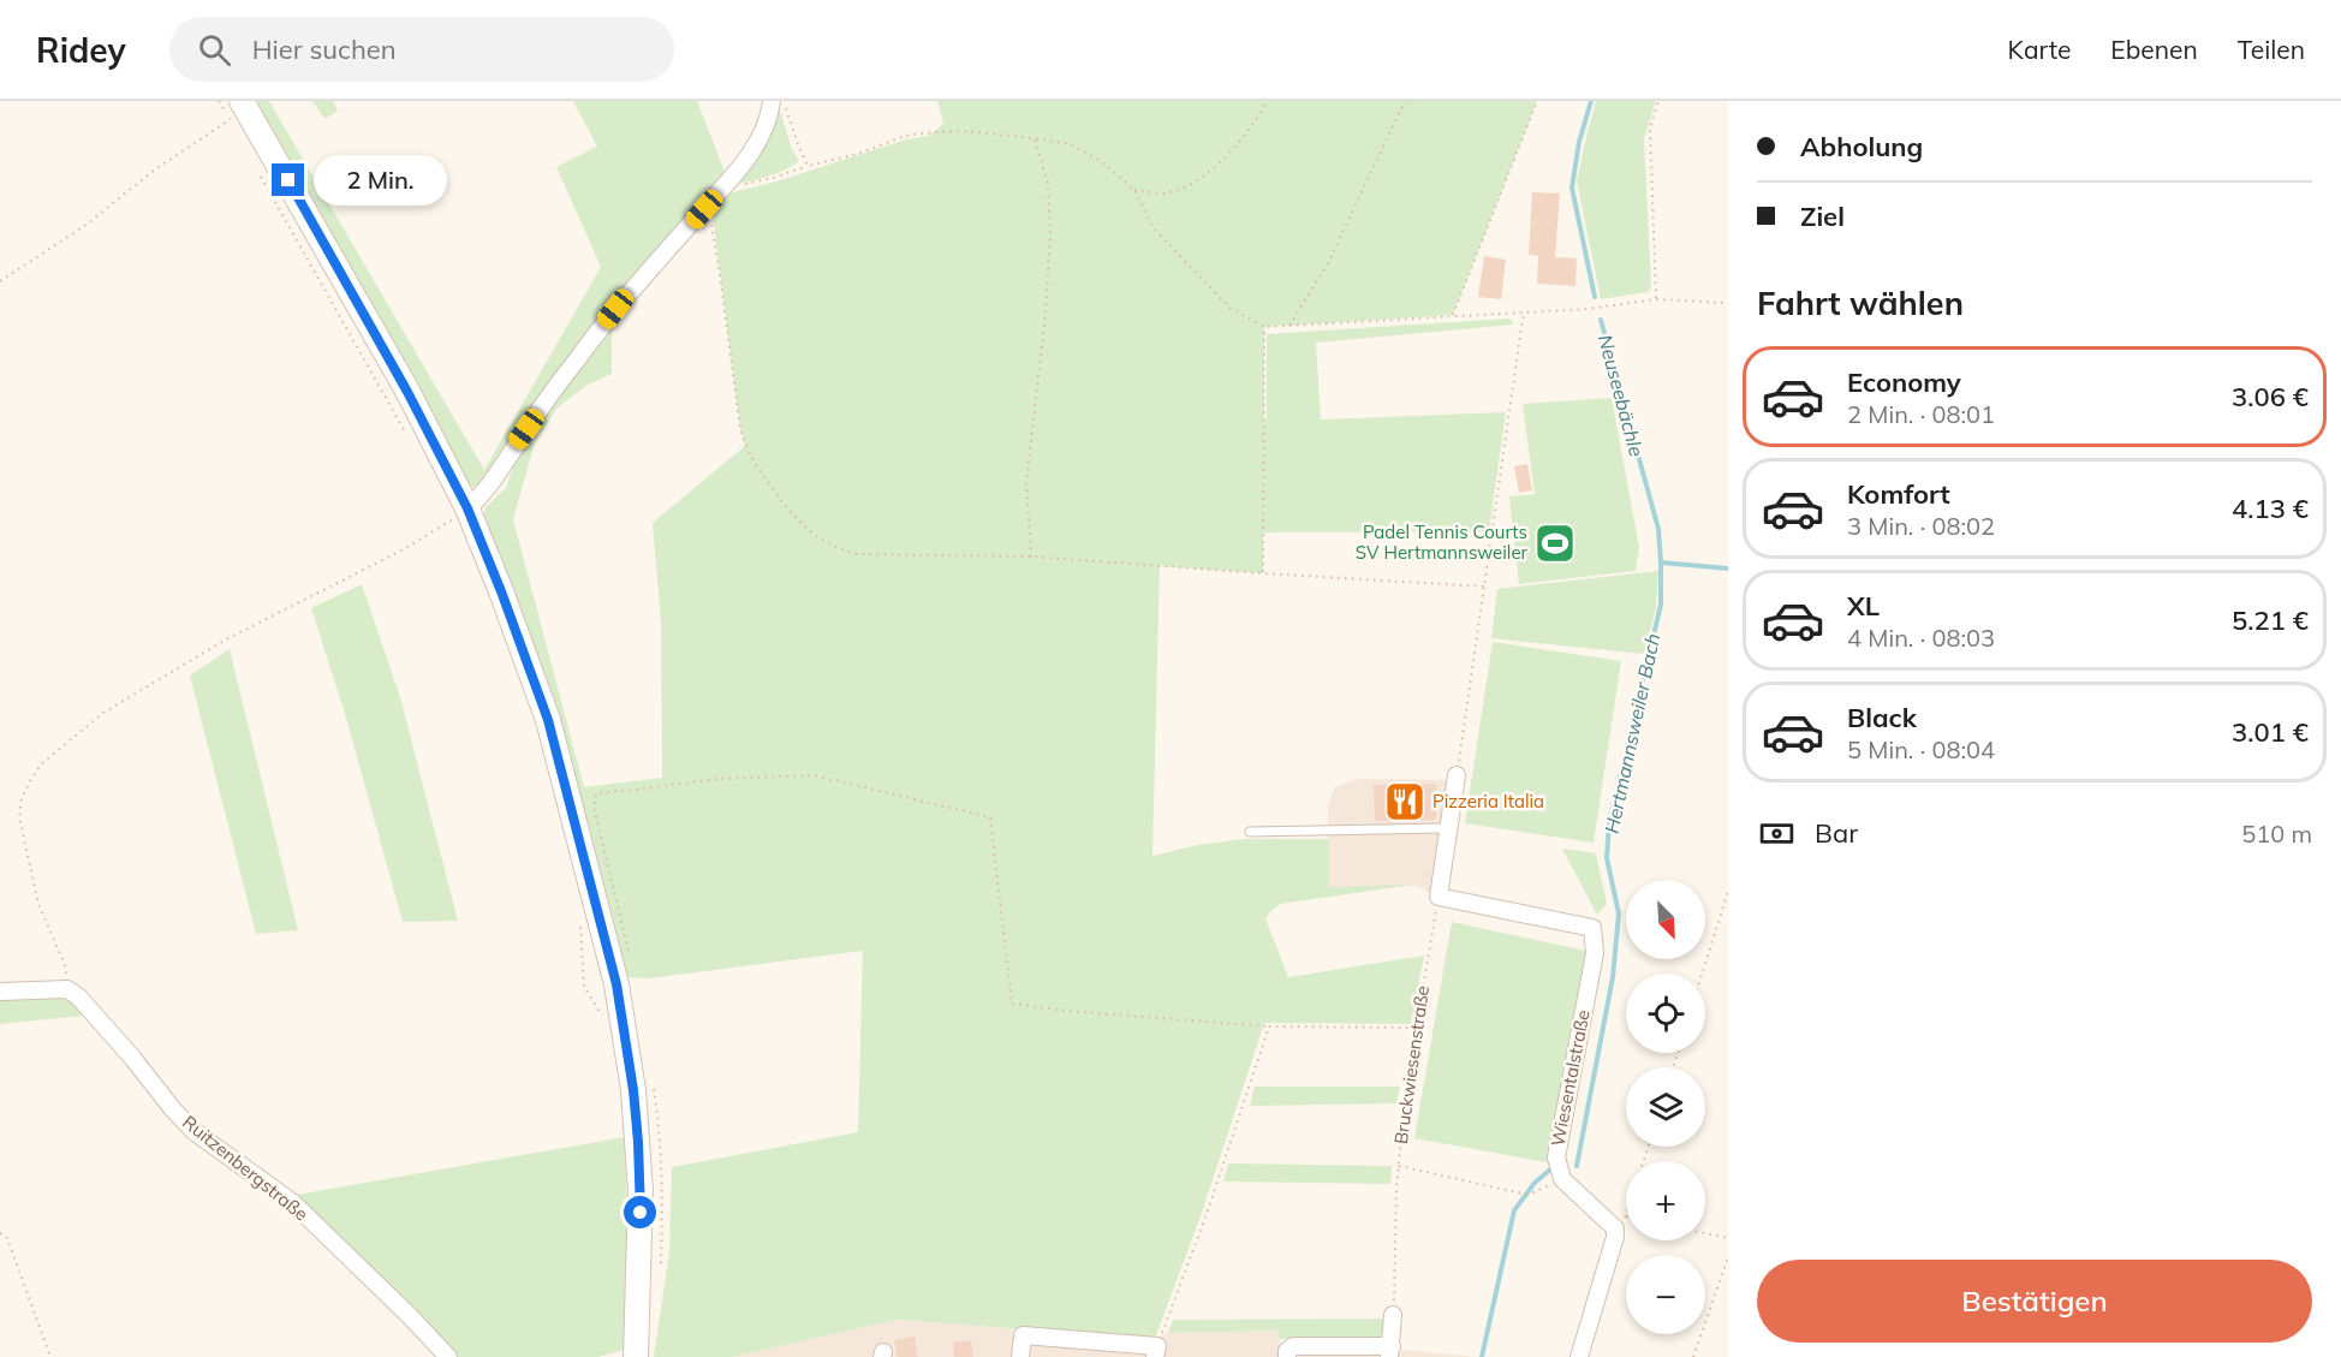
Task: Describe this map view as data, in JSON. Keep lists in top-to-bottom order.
{
  "streets": {
    "street": ["Wiesentalstraße", "Ruitzenbergstraße"],
    "path": ["Bruckwiesenstraße"]
  },
  "crossings": [
    ["Bruckwiesenstraße", "Wiesentalstraße"]
  ],
  "water": ["Neuseebächle", "Hertmannsweiler Bach"],
  "places": {
    "sports": ["Padel Tennis Courts SV Hertmannsweiler"],
    "restaurant": ["Pizzeria Italia"]
  },
  "north": "bottom right",
  "page": {
    "header": "Ridey",
    "search": "Hier suchen",
    "nav": ["Karte", "Ebenen", "Teilen"],
    "banner": ["Abholung", "Ziel"],
    "bubble": "2 Min.",
    "heading": "Fahrt wählen",
    "list": [
      {
        "name": "Economy",
        "note": "2 Min. · 08:01",
        "value": "3.06 €"
      },
      {
        "name": "Komfort",
        "note": "3 Min. · 08:02",
        "value": "4.13 €"
      },
      {
        "name": "XL",
        "note": "4 Min. · 08:03",
        "value": "5.21 €"
      },
      {
        "name": "Black",
        "note": "5 Min. · 08:04",
        "value": "3.01 €"
      }
    ],
    "pay": ["Bar", "510 m"],
    "map_buttons": ["+", "−"],
    "buttons": "Bestätigen"
  }
}
